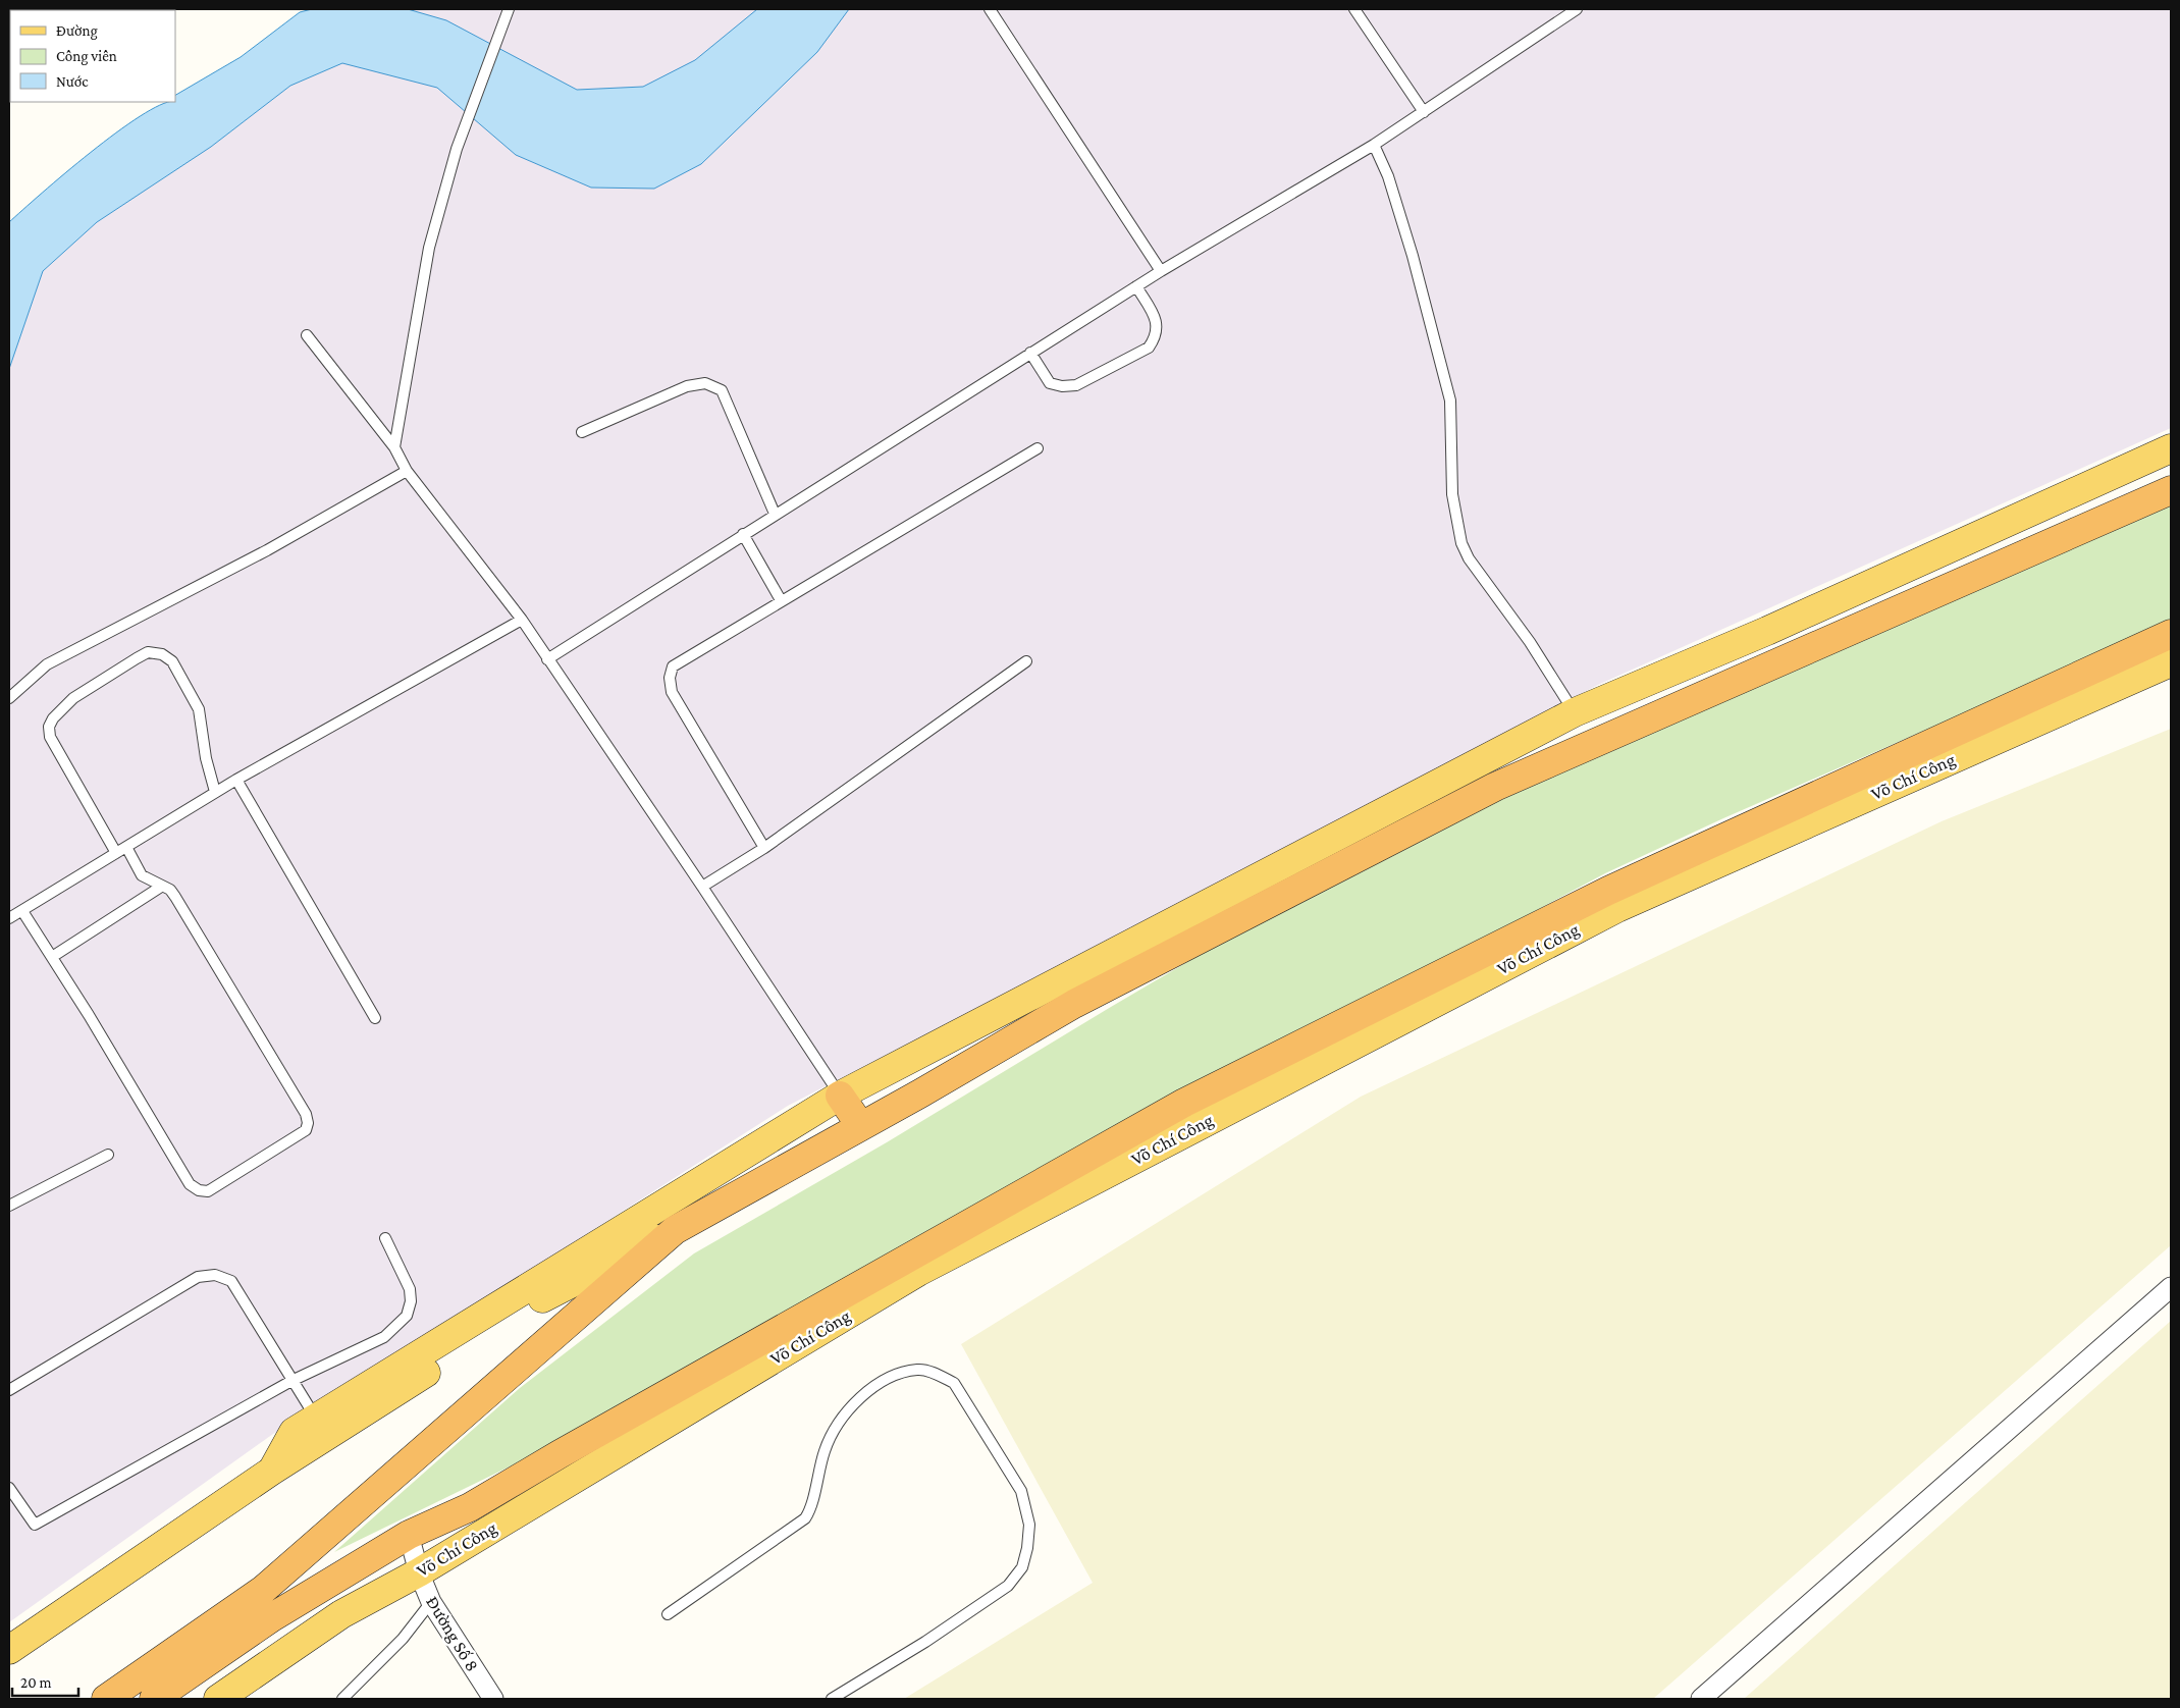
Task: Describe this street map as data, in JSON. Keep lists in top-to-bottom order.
{
  "streets": {
    "highway": ["Võ Chí Công"],
    "street": ["Đường Số 8"]
  },
  "crossings": [
    ["Võ Chí Công", "Đường Số 8"]
  ],
  "legend": ["Đường", "Công viên", "Nước"],
  "scale_bar": "20 m"
}
